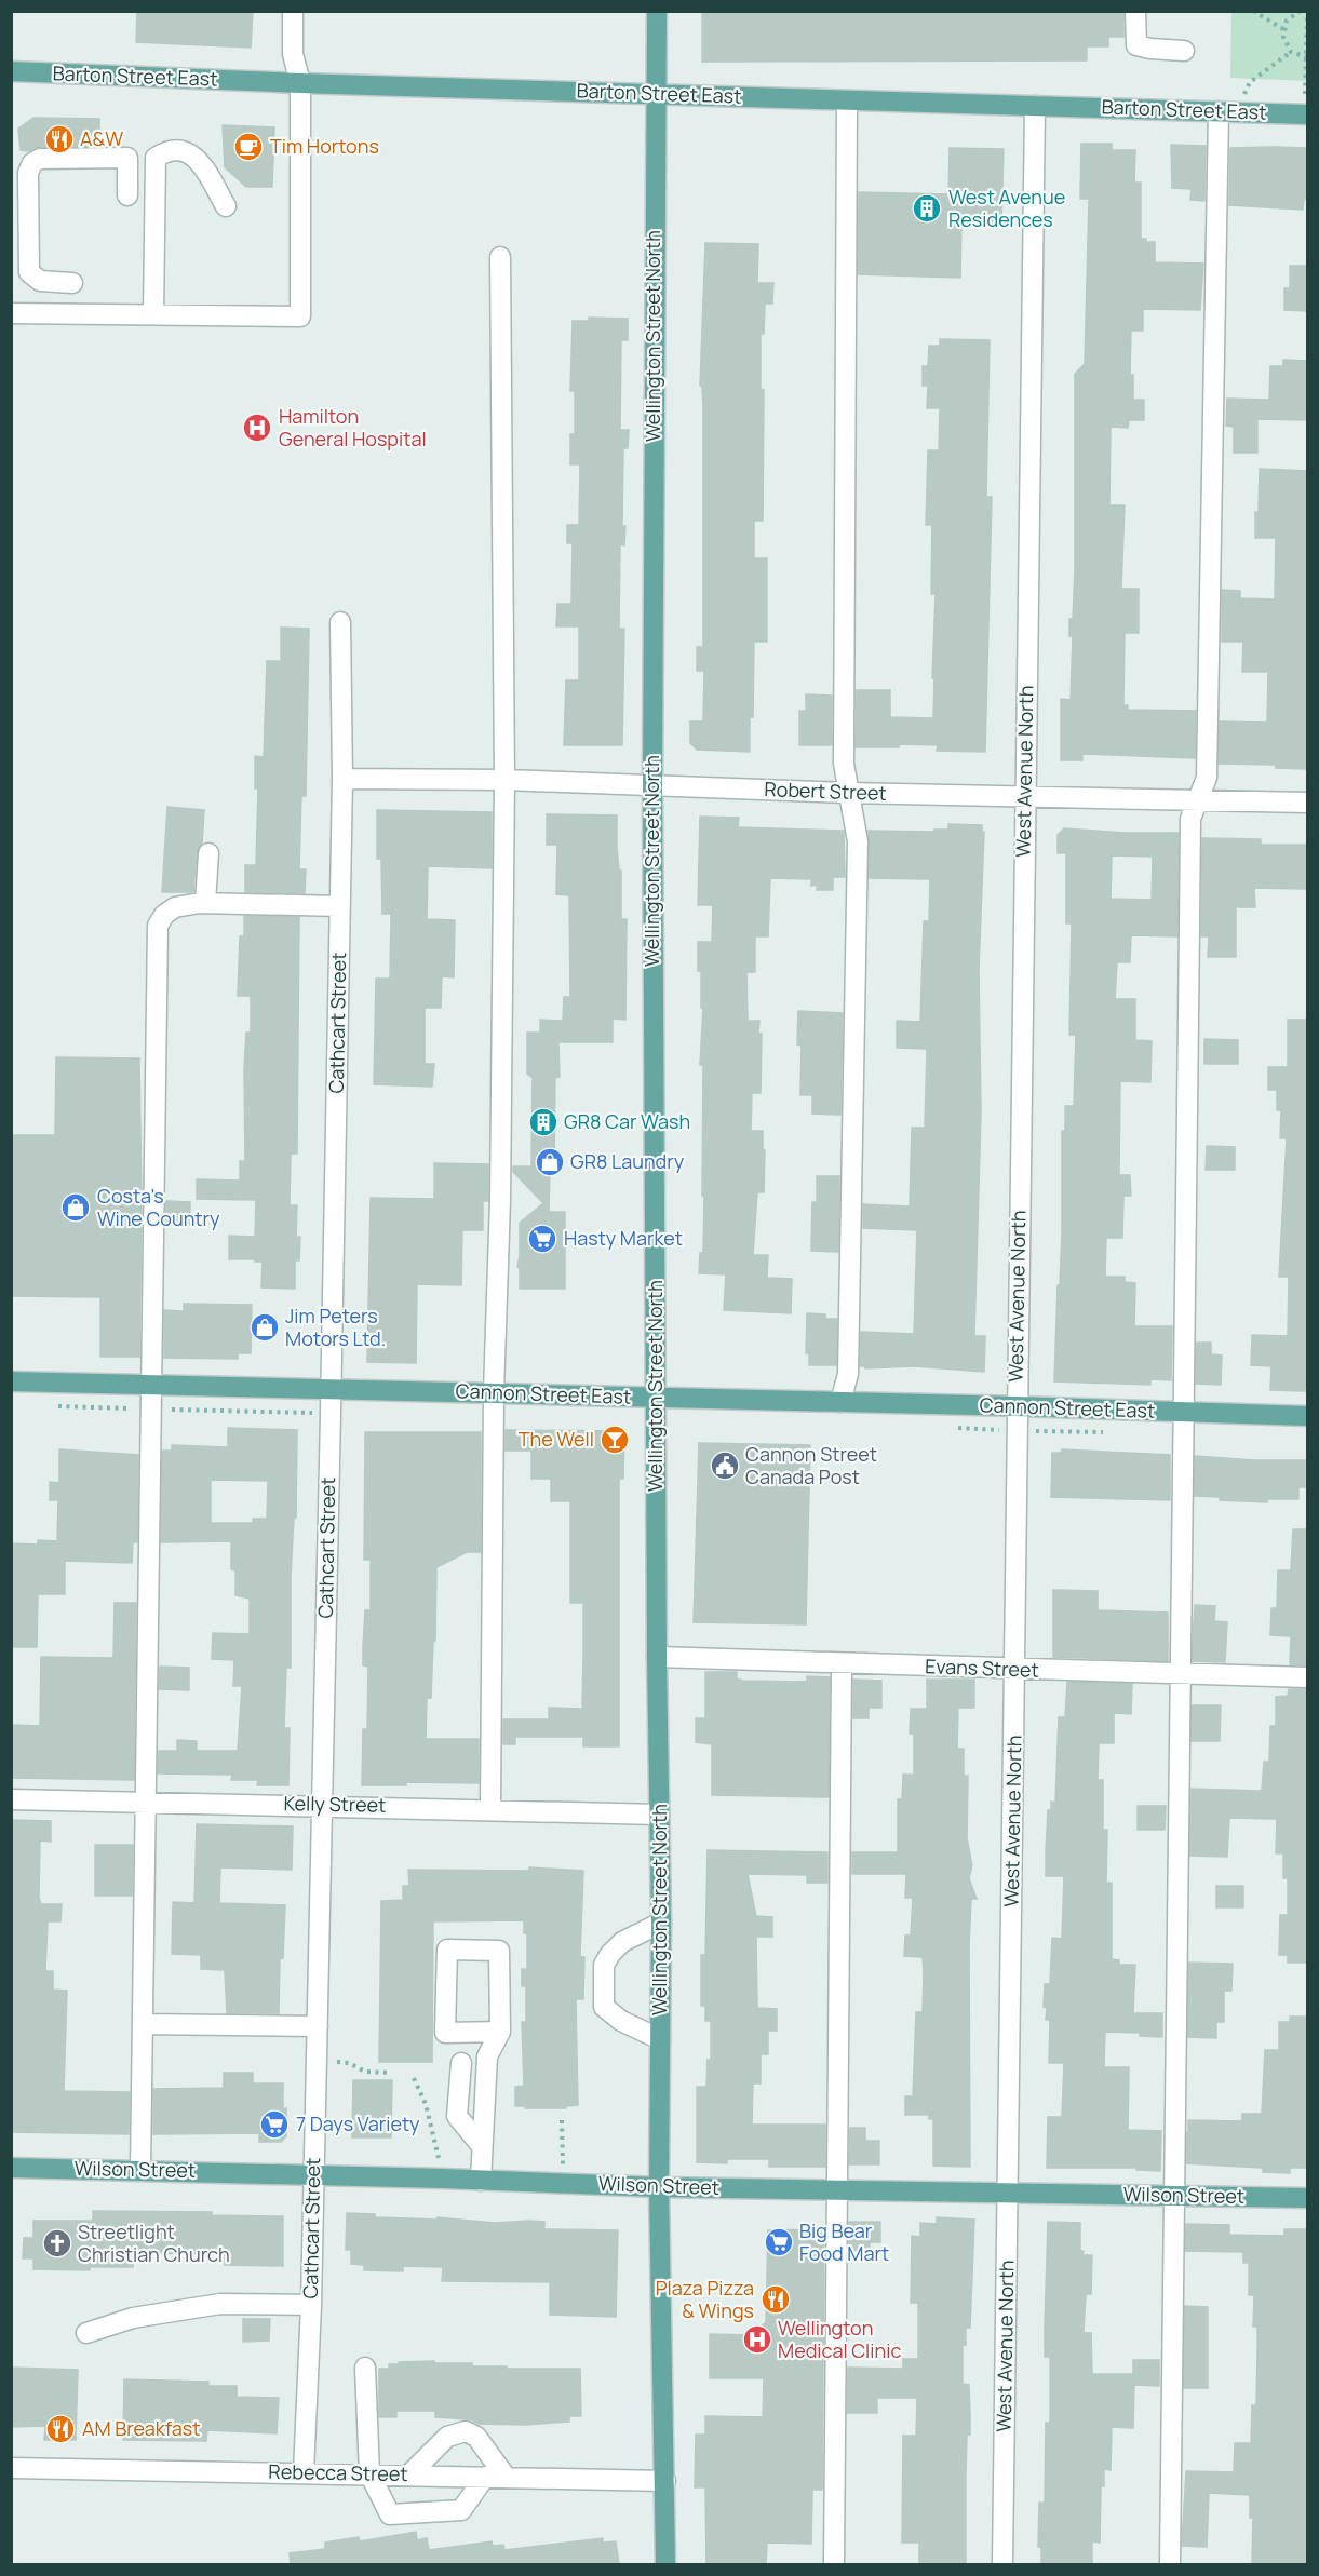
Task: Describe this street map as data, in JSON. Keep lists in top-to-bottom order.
{
  "streets": {
    "main road": [
      "Barton Street East",
      "Wellington Street North",
      "Cannon Street East",
      "Wilson Street"
    ],
    "street": [
      "West Avenue North",
      "Robert Street",
      "Cathcart Street",
      "Evans Street",
      "Kelly Street",
      "Rebecca Street"
    ]
  },
  "crossings": [
    ["Barton Street East", "Wellington Street North"],
    ["Barton Street East", "West Avenue North"],
    ["Wellington Street North", "Robert Street"],
    ["Wellington Street North", "Cannon Street East"],
    ["Wellington Street North", "Evans Street"],
    ["Wellington Street North", "Kelly Street"],
    ["Wellington Street North", "Wilson Street"],
    ["Wellington Street North", "Rebecca Street"],
    ["West Avenue North", "Robert Street"],
    ["West Avenue North", "Cannon Street East"],
    ["West Avenue North", "Evans Street"],
    ["West Avenue North", "Wilson Street"],
    ["Robert Street", "Cathcart Street"],
    ["Cathcart Street", "Cannon Street East"],
    ["Cathcart Street", "Kelly Street"],
    ["Cathcart Street", "Wilson Street"],
    ["Cathcart Street", "Rebecca Street"]
  ],
  "places": {
    "restaurant": ["A&W", "Plaza Pizza & Wings", "AM Breakfast"],
    "cafe": ["Tim Hortons"],
    "building": ["West Avenue Residences", "GR8 Car Wash"],
    "hospital": ["Hamilton General Hospital", "Wellington Medical Clinic"],
    "shop": ["GR8 Laundry", "Costa's Wine Country", "Jim Peters Motors Ltd."],
    "supermarket": ["Hasty Market", "7 Days Variety", "Big Bear Food Mart"],
    "bar": ["The Well"],
    "public building": ["Cannon Street Canada Post"],
    "church": ["Streetlight Christian Church"]
  }
}
